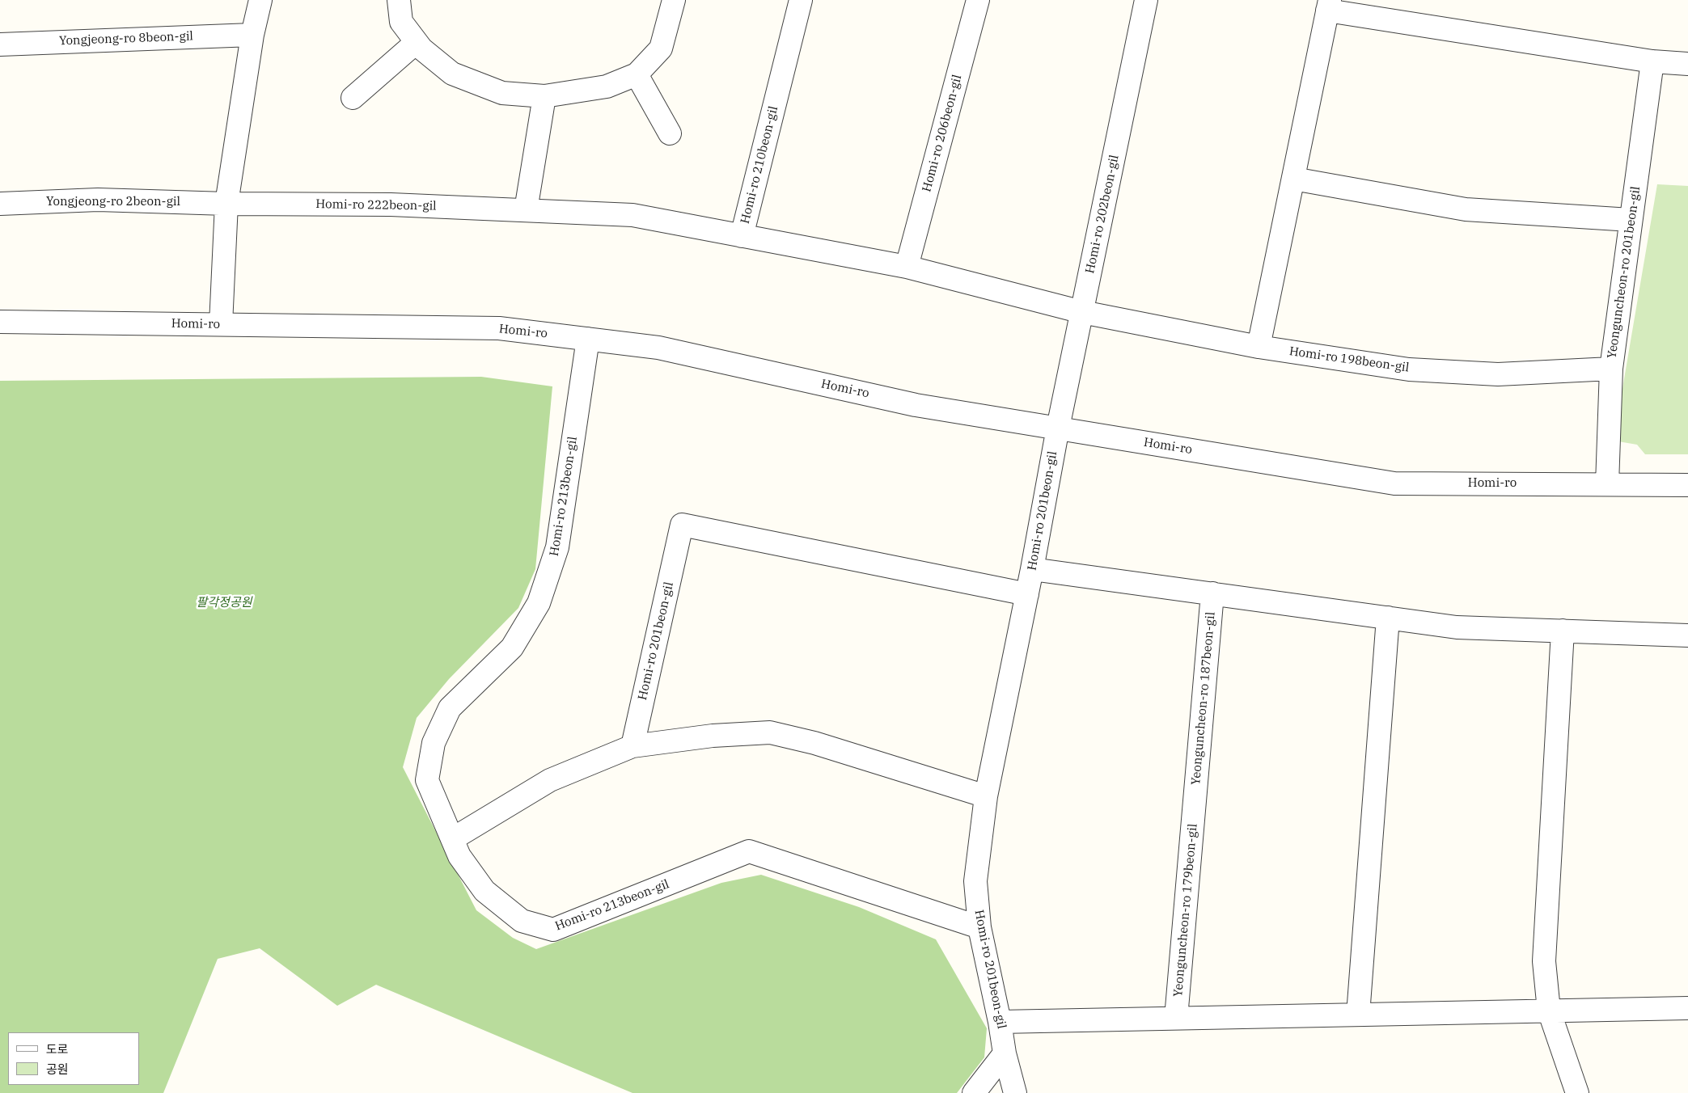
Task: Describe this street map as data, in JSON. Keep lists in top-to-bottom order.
{
  "streets": {
    "street": [
      "Yongjeong-ro 8beon-gil",
      "Homi-ro 206beon-gil",
      "Homi-ro 210beon-gil",
      "Yongjeong-ro 2beon-gil",
      "Homi-ro 222beon-gil",
      "Homi-ro 202beon-gil",
      "Yeonguncheon-ro 201beon-gil",
      "Homi-ro",
      "Homi-ro 198beon-gil",
      "Homi-ro 213beon-gil",
      "Homi-ro 201beon-gil",
      "Yeonguncheon-ro 187beon-gil",
      "Yeonguncheon-ro 179beon-gil"
    ]
  },
  "crossings": [
    ["Homi-ro 206beon-gil", "Homi-ro 198beon-gil"],
    ["Homi-ro 210beon-gil", "Homi-ro 222beon-gil"],
    ["Homi-ro 210beon-gil", "Homi-ro 198beon-gil"],
    ["Yongjeong-ro 2beon-gil", "Homi-ro 222beon-gil"],
    ["Homi-ro 202beon-gil", "Homi-ro"],
    ["Homi-ro 202beon-gil", "Homi-ro 198beon-gil"],
    ["Homi-ro 202beon-gil", "Homi-ro 201beon-gil"],
    ["Yeonguncheon-ro 201beon-gil", "Homi-ro"],
    ["Yeonguncheon-ro 201beon-gil", "Homi-ro 198beon-gil"],
    ["Homi-ro", "Homi-ro 213beon-gil"],
    ["Homi-ro", "Homi-ro 201beon-gil"],
    ["Homi-ro 213beon-gil", "Homi-ro 201beon-gil"],
    ["Homi-ro 201beon-gil", "Yeonguncheon-ro 187beon-gil"],
    ["Yeonguncheon-ro 187beon-gil", "Yeonguncheon-ro 179beon-gil"]
  ],
  "parks": ["팔각정공원"],
  "legend": ["도로", "공원"]
}
